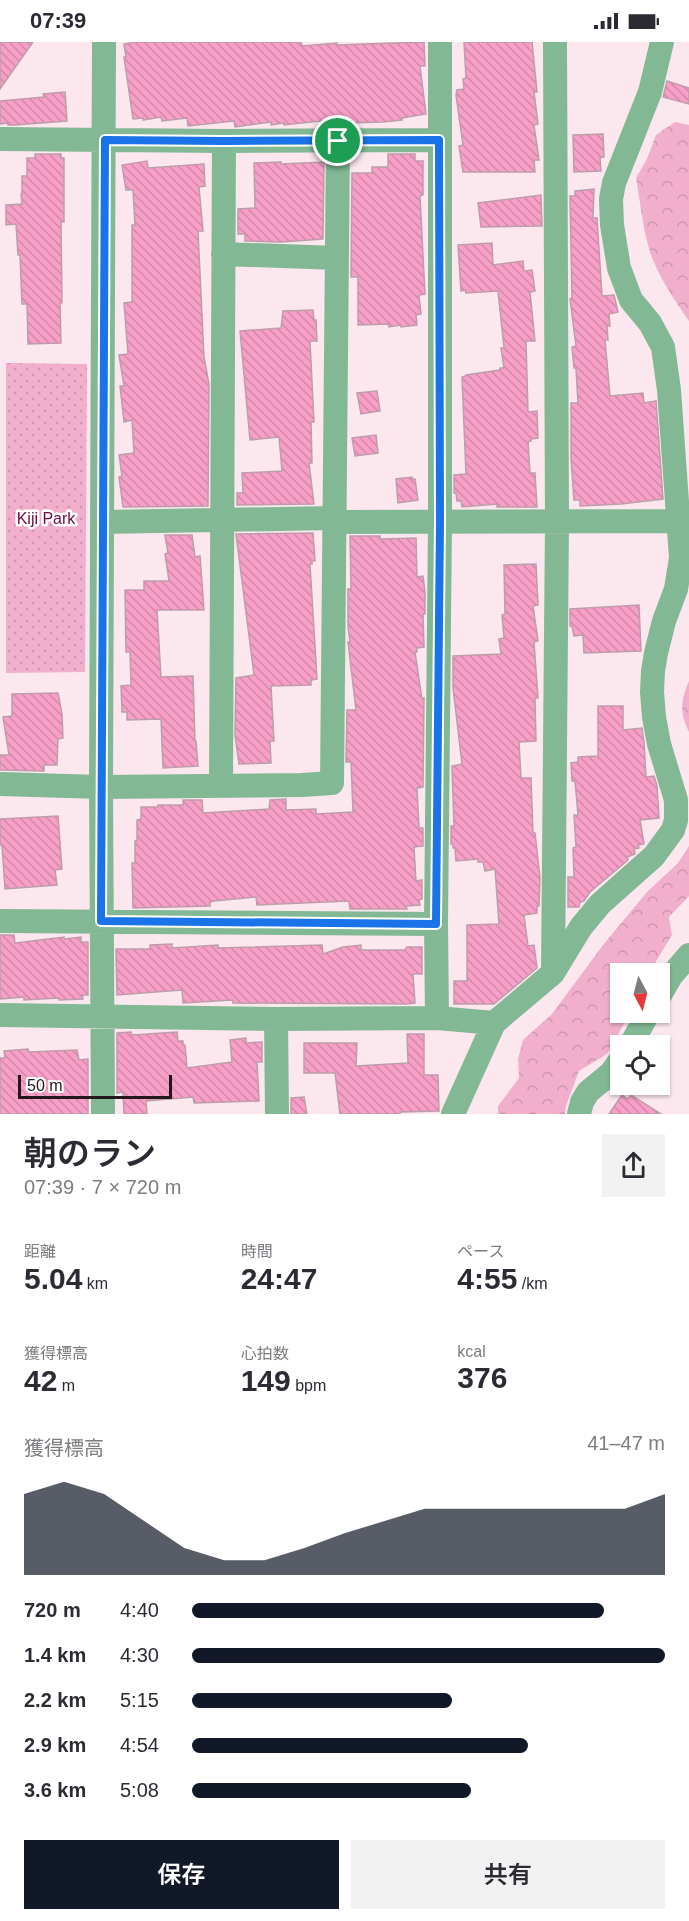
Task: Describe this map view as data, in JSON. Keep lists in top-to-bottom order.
{
  "parks": ["Kiji Park"],
  "scale_bar": "50 m",
  "north": "bottom",
  "page": {
    "status": "07:39",
    "scale": "50 m",
    "heading": ["朝のラン", "07:39 · 7 × 720 m"],
    "stats": [
      ["距離", "5.04 km"],
      ["時間", "24:47"],
      ["ペース", "4:55 /km"],
      ["獲得標高", "42 m"],
      ["心拍数", "149 bpm"],
      ["kcal", "376"]
    ],
    "chart": ["獲得標高", "41–47 m"],
    "list": [
      {
        "name": "720 m",
        "note": "4:40"
      },
      {
        "name": "1.4 km",
        "note": "4:30"
      },
      {
        "name": "2.2 km",
        "note": "5:15"
      },
      {
        "name": "2.9 km",
        "note": "4:54"
      },
      {
        "name": "3.6 km",
        "note": "5:08"
      }
    ],
    "buttons": ["保存", "共有"]
  }
}
